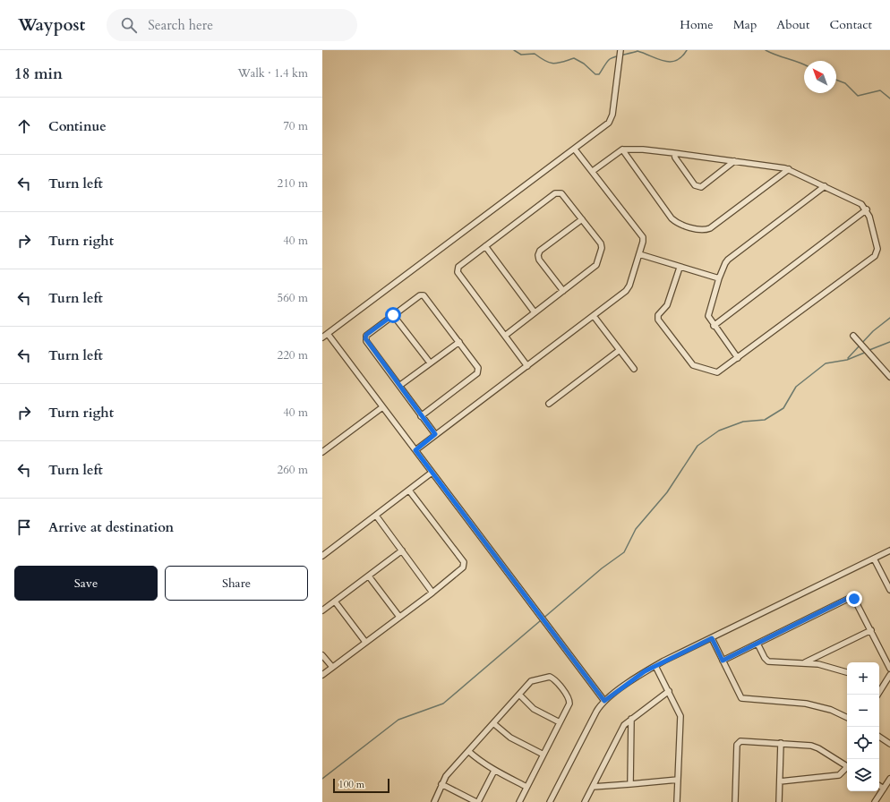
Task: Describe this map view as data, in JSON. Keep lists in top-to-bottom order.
{
  "scale_bar": "100 m",
  "north": "top left",
  "page": {
    "header": "Waypost",
    "search": "Search here",
    "nav": [
      "Home",
      "Map",
      "About",
      "Contact"
    ],
    "heading": ["18 min", "Walk · 1.4 km"],
    "list": [
      ["Continue", "70 m"],
      ["Turn left", "210 m"],
      ["Turn right", "40 m"],
      ["Turn left", "560 m"],
      ["Turn left", "220 m"],
      ["Turn right", "40 m"],
      ["Turn left", "260 m"],
      "Arrive at destination"
    ],
    "buttons": ["Save", "Share"],
    "map_buttons": ["+", "−"],
    "scale": "100 m"
  }
}
